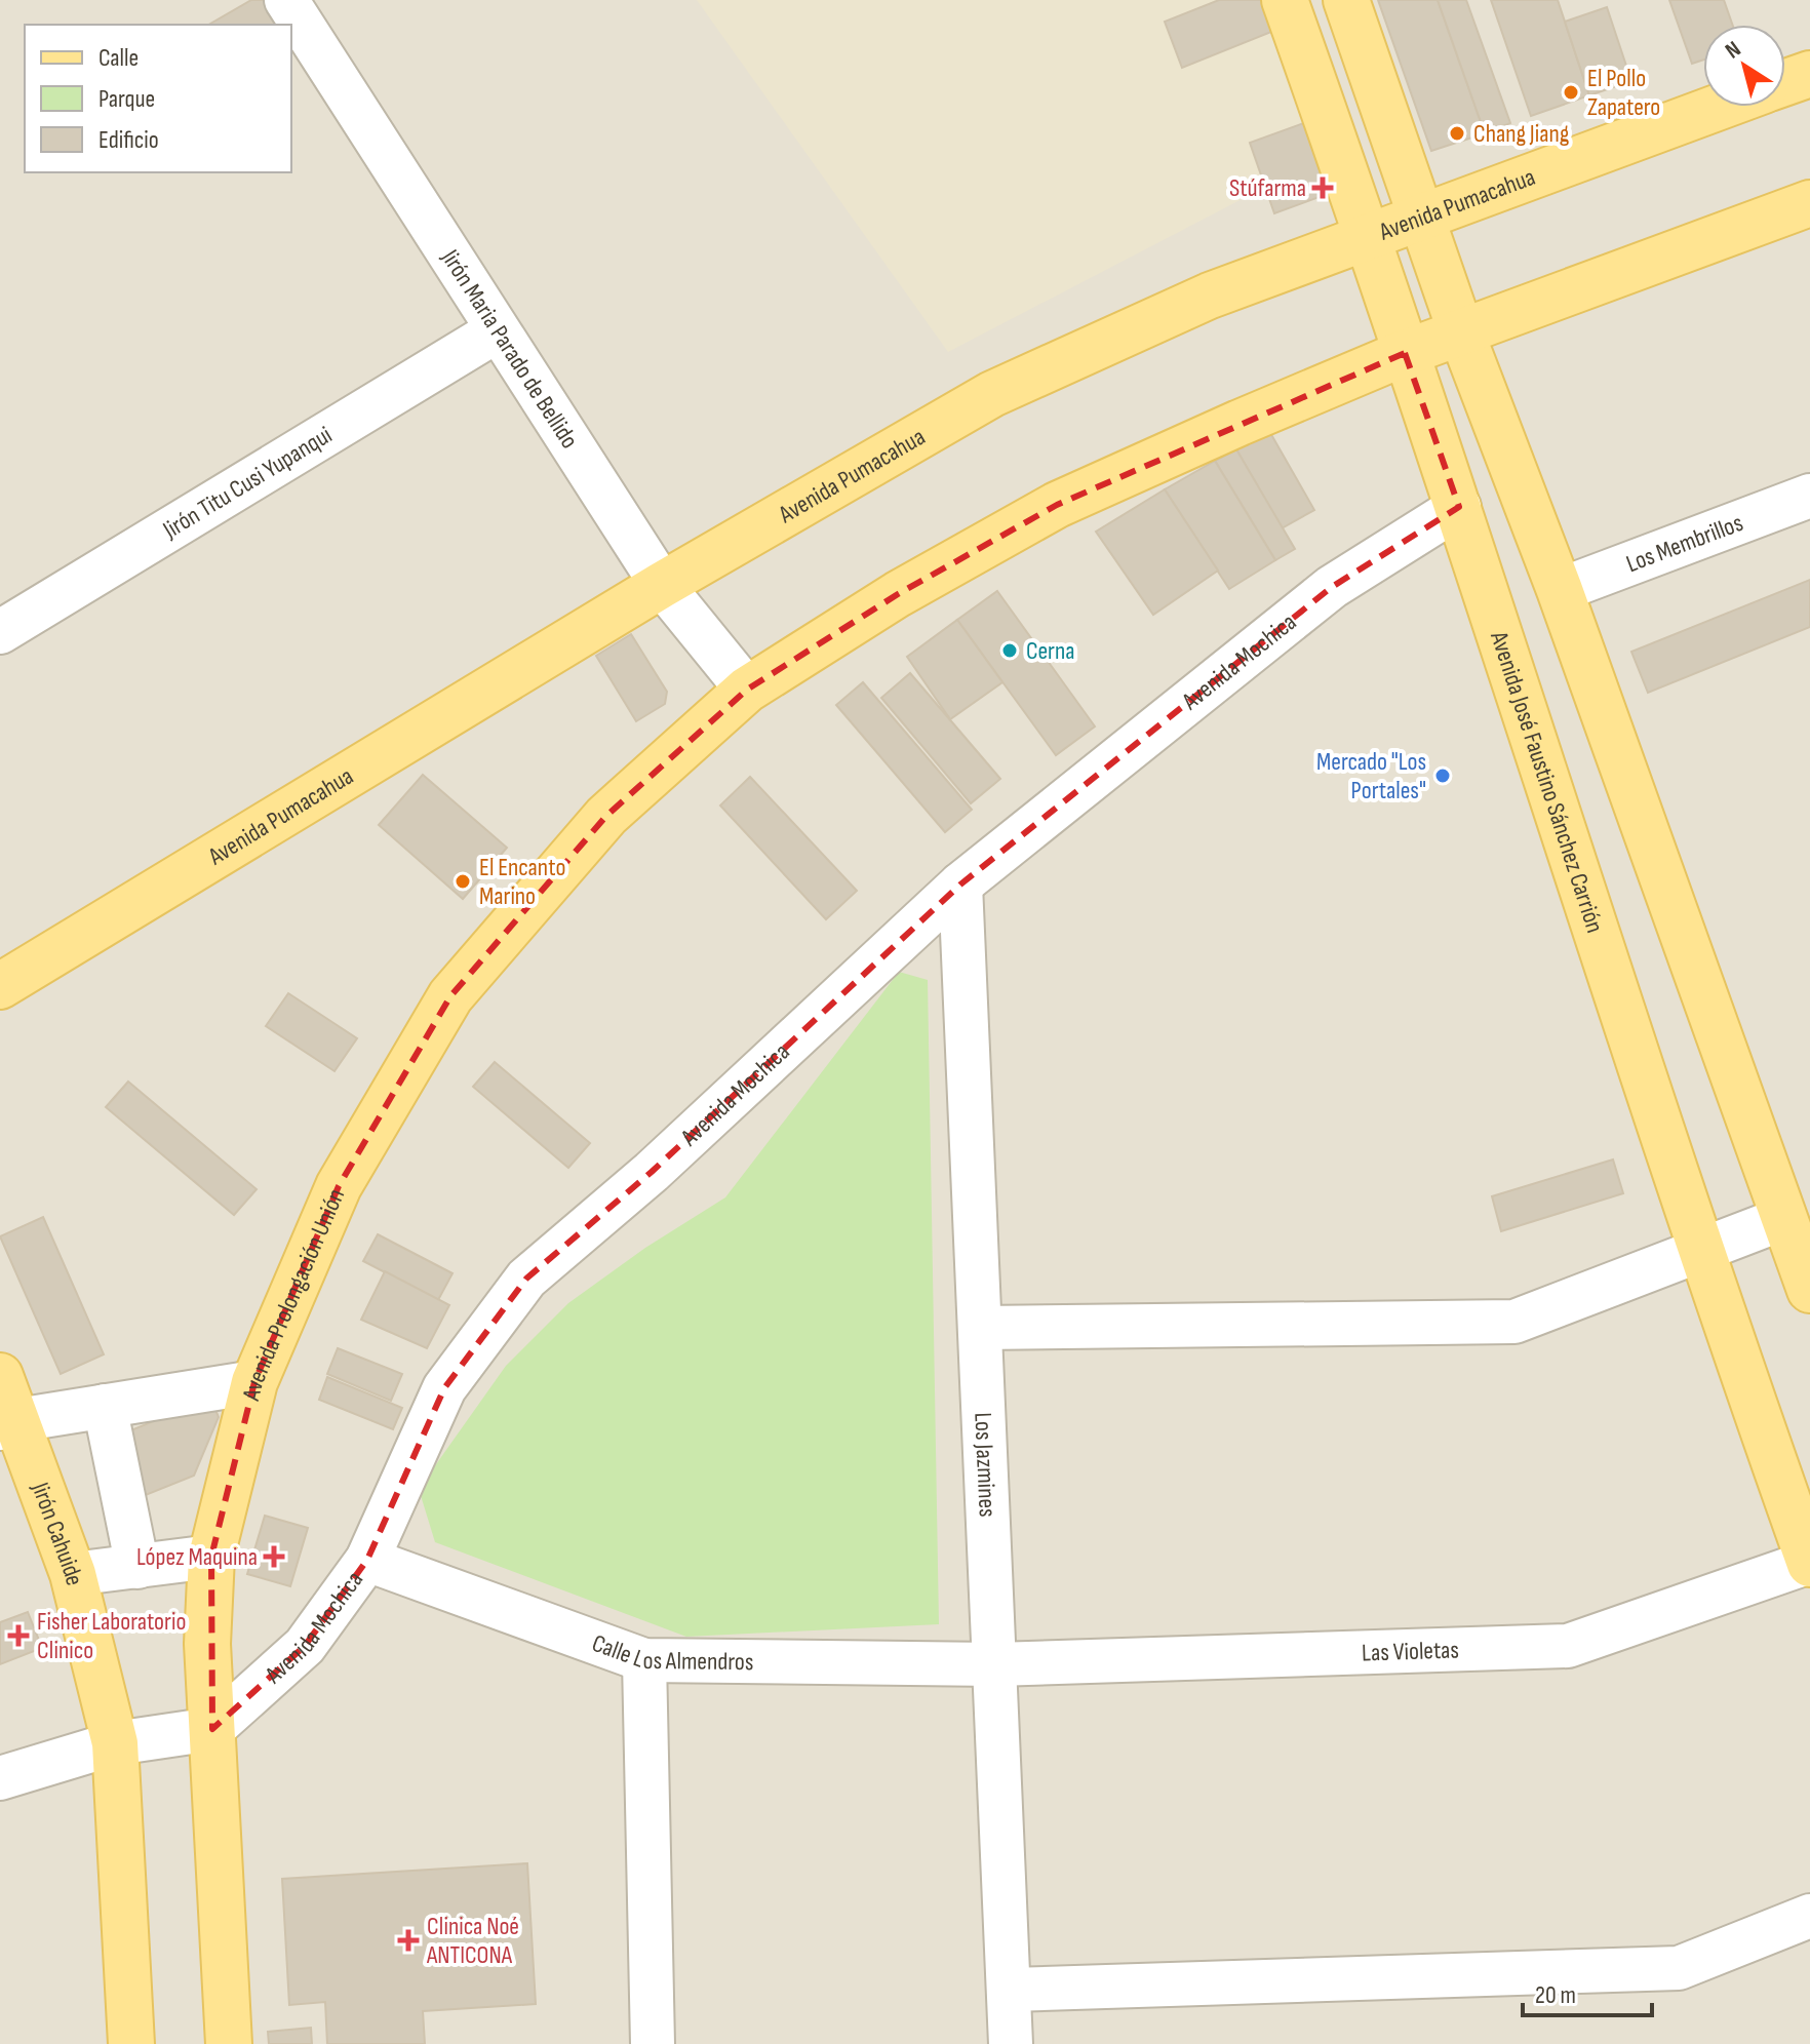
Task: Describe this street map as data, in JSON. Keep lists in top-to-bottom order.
{
  "streets": {
    "main road": [
      "Avenida Pumacahua",
      "Avenida José Faustino Sánchez Carrión",
      "Avenida Prolongación Unión",
      "Jirón Cahuide"
    ],
    "street": [
      "Jirón Maria Parado de Bellido",
      "Jirón Titu Cusi Yupanqui",
      "Los Membrillos",
      "Avenida Mochica",
      "Los Jazmines",
      "Calle Los Almendros",
      "Las Violetas"
    ]
  },
  "crossings": [
    ["Avenida Pumacahua", "Jirón Maria Parado de Bellido"],
    ["Avenida Pumacahua", "Avenida José Faustino Sánchez Carrión"],
    ["Jirón Maria Parado de Bellido", "Jirón Titu Cusi Yupanqui"],
    ["Jirón Maria Parado de Bellido", "Avenida Prolongación Unión"],
    ["Avenida Mochica", "Avenida José Faustino Sánchez Carrión"],
    ["Avenida Mochica", "Avenida Prolongación Unión"],
    ["Avenida Mochica", "Los Jazmines"],
    ["Avenida Mochica", "Calle Los Almendros"],
    ["Avenida José Faustino Sánchez Carrión", "Las Violetas"],
    ["Los Jazmines", "Calle Los Almendros"],
    ["Los Jazmines", "Las Violetas"],
    ["Calle Los Almendros", "Las Violetas"]
  ],
  "places": {
    "other": [
      "El Pollo Zapatero",
      "Chang Jiang",
      "Cerna",
      "Mercado \"Los Portales\"",
      "El Encanto Marino"
    ],
    "health": [
      "Stúfarma",
      "López Maquina",
      "Fisher Laboratorio Clinico",
      "Clinica Noé ANTICONA"
    ]
  },
  "legend": ["Calle", "Parque", "Edificio"],
  "scale_bar": "20 m",
  "north": "top left"
}
